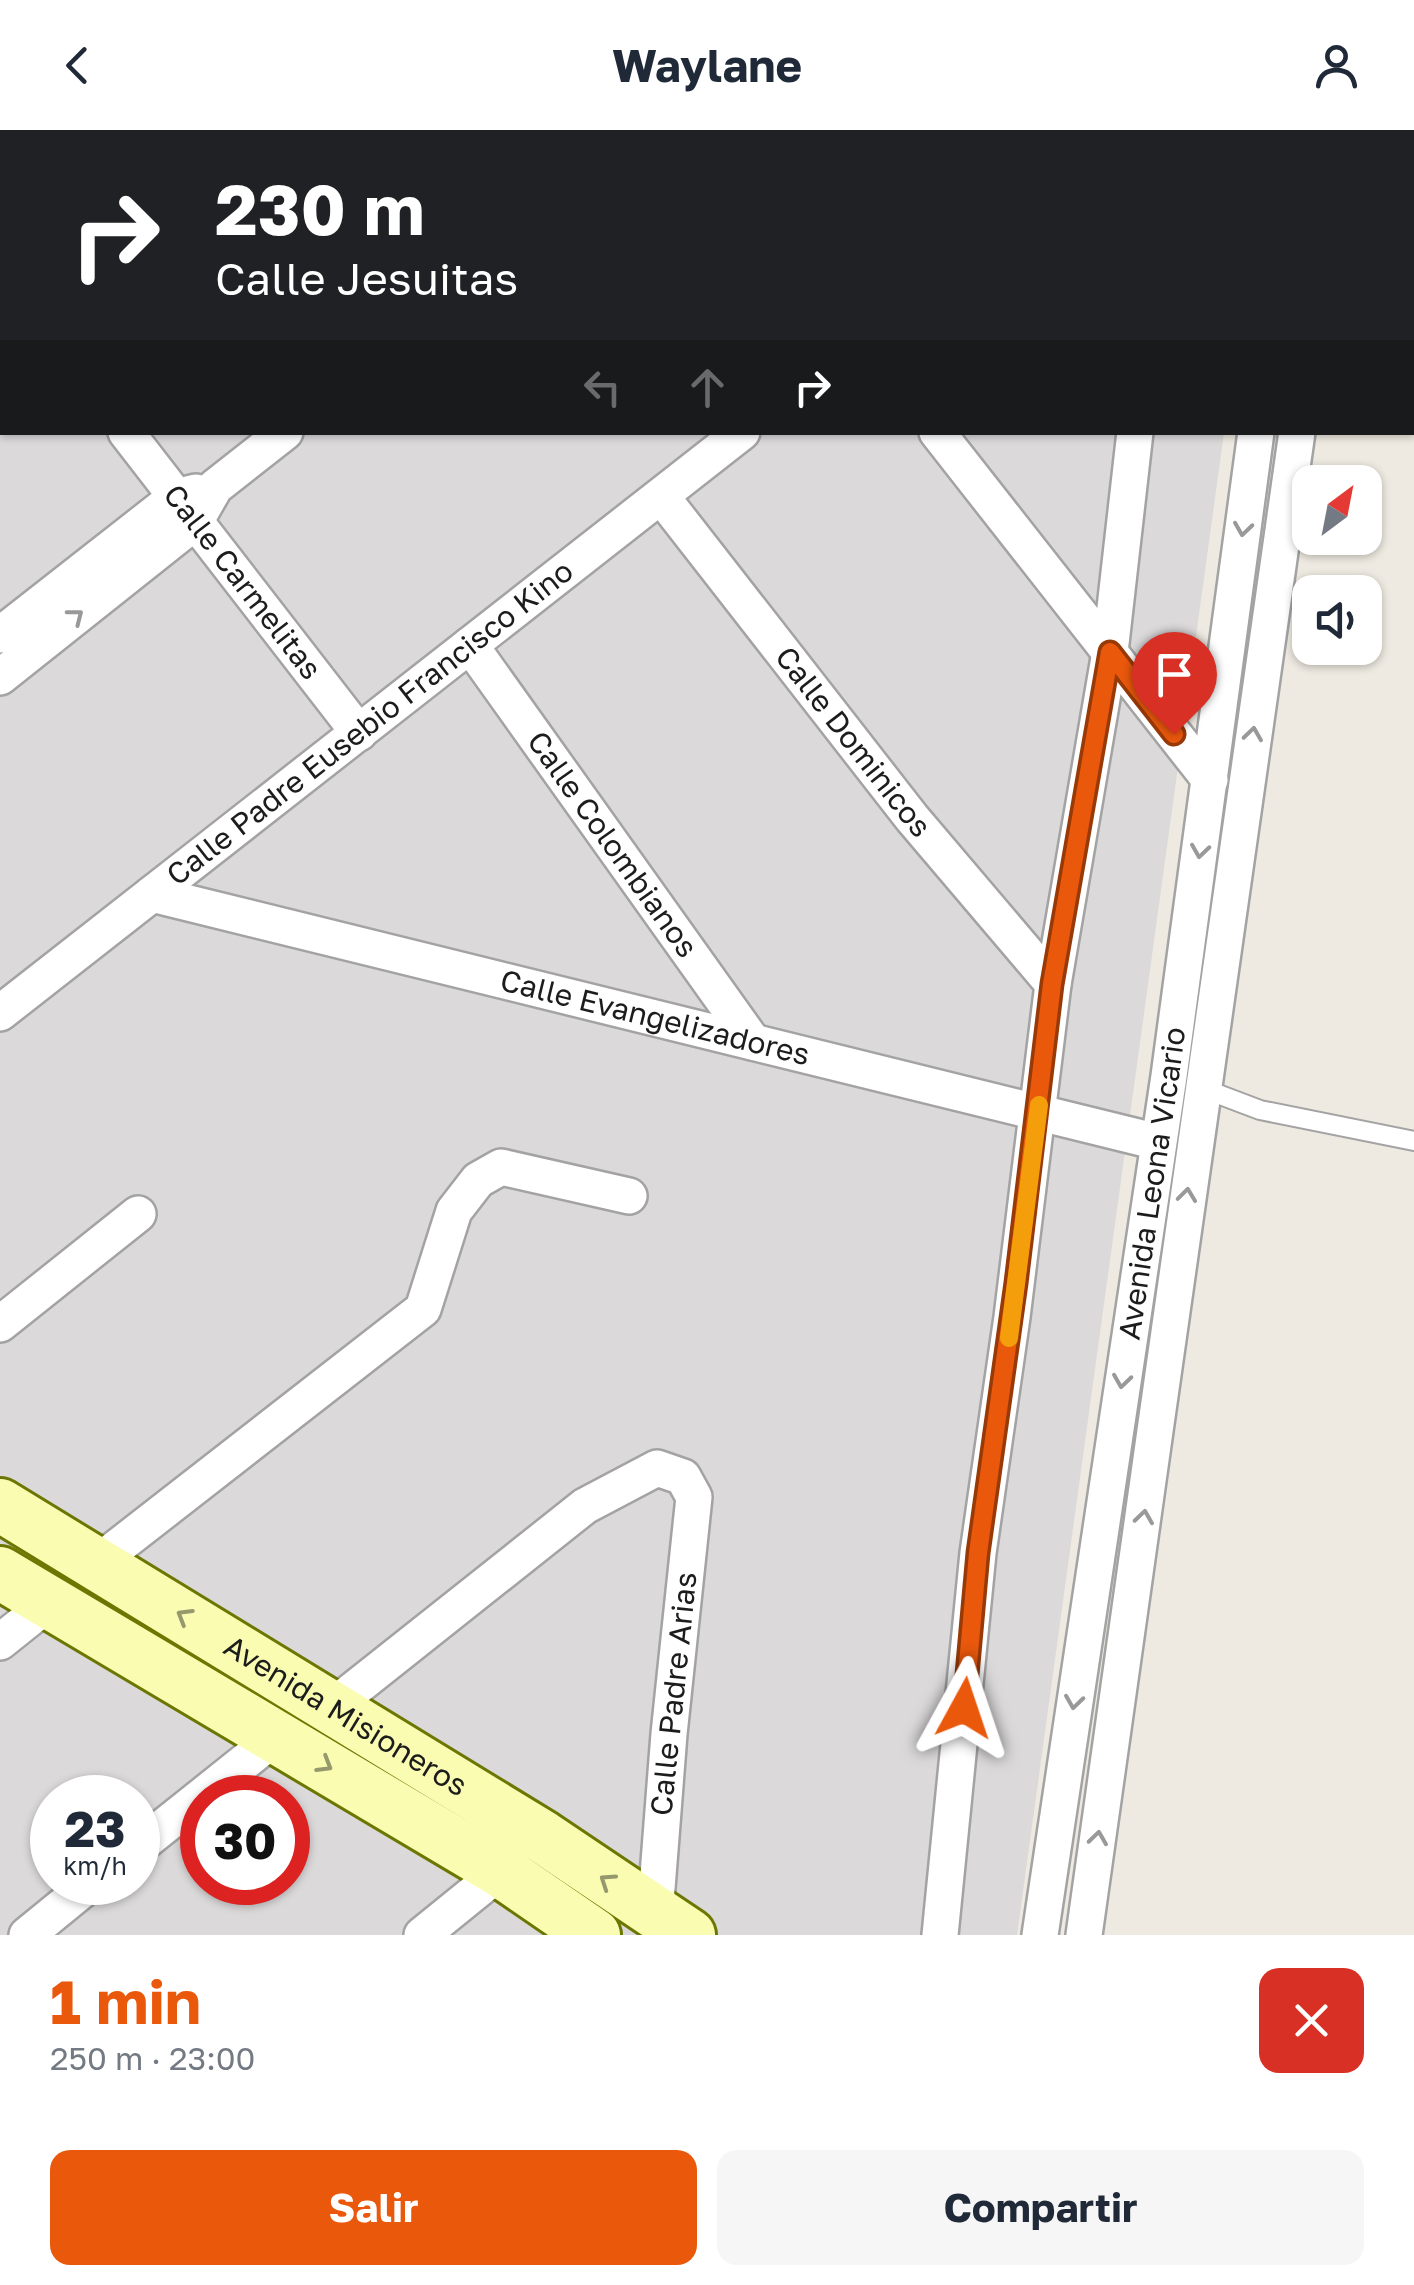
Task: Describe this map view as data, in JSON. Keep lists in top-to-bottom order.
{
  "streets": {
    "street": [
      "Calle Carmelitas",
      "Calle Padre Eusebio Francisco Kino",
      "Calle Dominicos",
      "Calle Colombianos",
      "Calle Evangelizadores",
      "Avenida Leona Vicario",
      "Calle Padre Arias",
      "Avenida Misioneros"
    ]
  },
  "crossings": [
    ["Calle Carmelitas", "Calle Padre Eusebio Francisco Kino"],
    ["Calle Padre Eusebio Francisco Kino", "Calle Dominicos"],
    ["Calle Padre Eusebio Francisco Kino", "Calle Colombianos"],
    ["Calle Padre Eusebio Francisco Kino", "Calle Evangelizadores"],
    ["Calle Colombianos", "Calle Evangelizadores"],
    ["Calle Evangelizadores", "Avenida Leona Vicario"],
    ["Calle Padre Arias", "Avenida Misioneros"]
  ],
  "north": "top right",
  "page": {
    "header": "Waylane",
    "turn": ["230 m", "Calle Jesuitas"],
    "speed": "23 km/h",
    "limit": "30",
    "heading": ["1 min", "250 m · 23:00"],
    "buttons": ["Salir", "Compartir"]
  }
}
